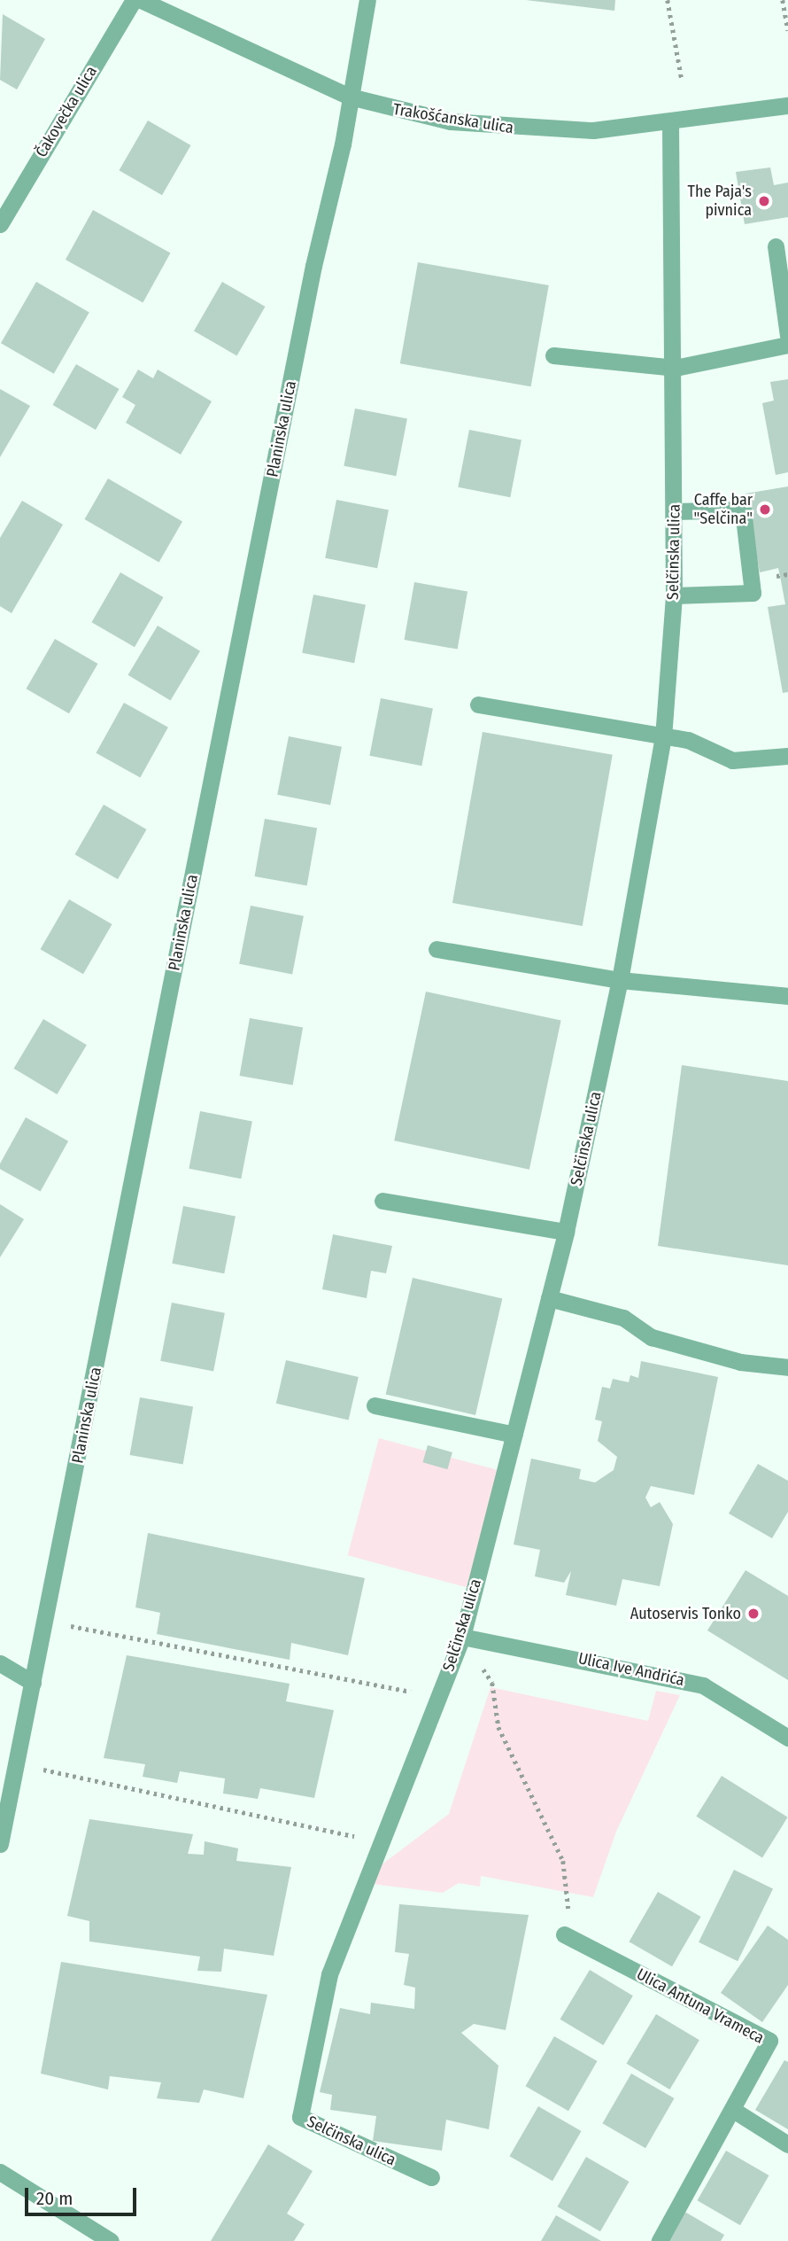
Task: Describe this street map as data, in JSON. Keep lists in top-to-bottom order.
{
  "streets": {
    "street": [
      "Čakovečka ulica",
      "Trakošćanska ulica",
      "Planinska ulica",
      "Selčinska ulica",
      "Ulica Ive Andrića",
      "Ulica Antuna Vrameca"
    ]
  },
  "crossings": [
    ["Trakošćanska ulica", "Planinska ulica"],
    ["Trakošćanska ulica", "Selčinska ulica"],
    ["Selčinska ulica", "Ulica Ive Andrića"]
  ],
  "places": ["The Paja's pivnica", "Caffe bar \"Selčina\"", "Autoservis Tonko"],
  "scale_bar": "20 m"
}
